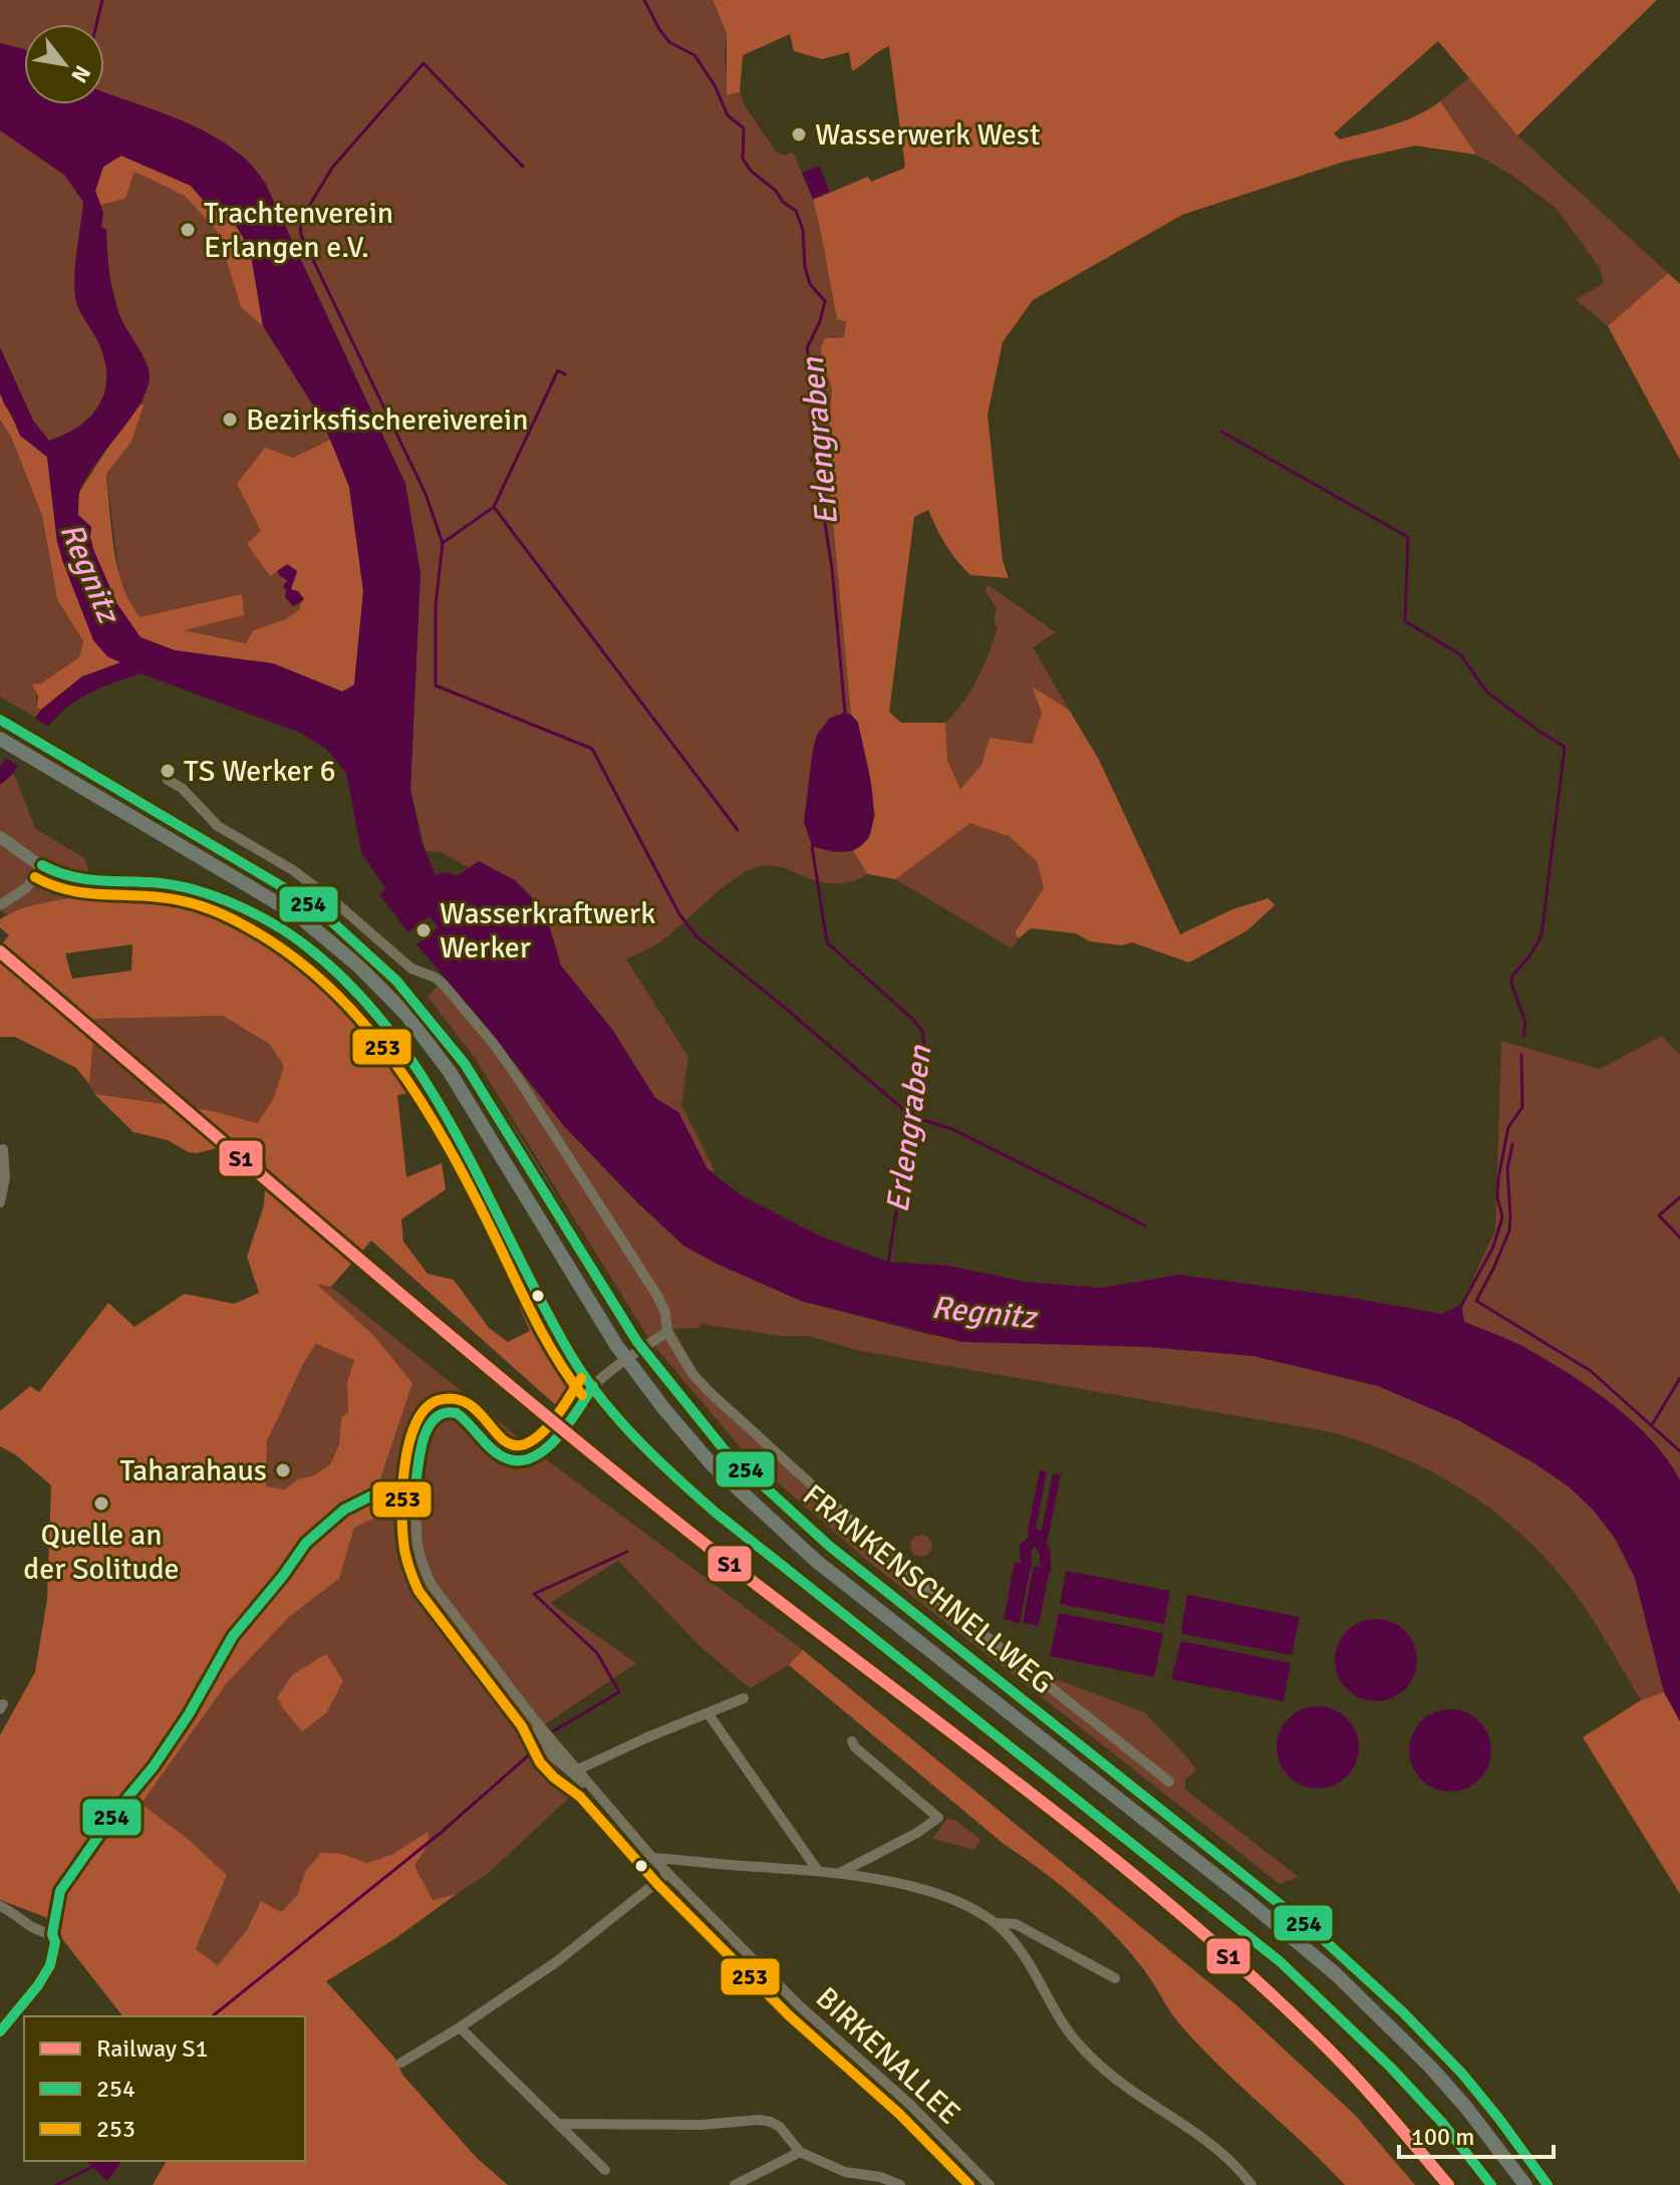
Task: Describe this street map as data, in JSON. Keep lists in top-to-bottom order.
{
  "streets": {
    "highway": ["FRANKENSCHNELLWEG"],
    "street": ["BIRKENALLEE"]
  },
  "water": ["Erlengraben", "Regnitz"],
  "places": [
    "Wasserwerk West",
    "Trachtenverein Erlangen e.V.",
    "Bezirksfischereiverein",
    "TS Werker 6",
    "Wasserkraftwerk Werker",
    "Taharahaus",
    "Quelle an der Solitude"
  ],
  "lines": ["transit line 254", "transit line 253", "rail line S1"],
  "legend": ["Railway S1", "254", "253"],
  "scale_bar": "100 m",
  "north": "bottom right"
}
